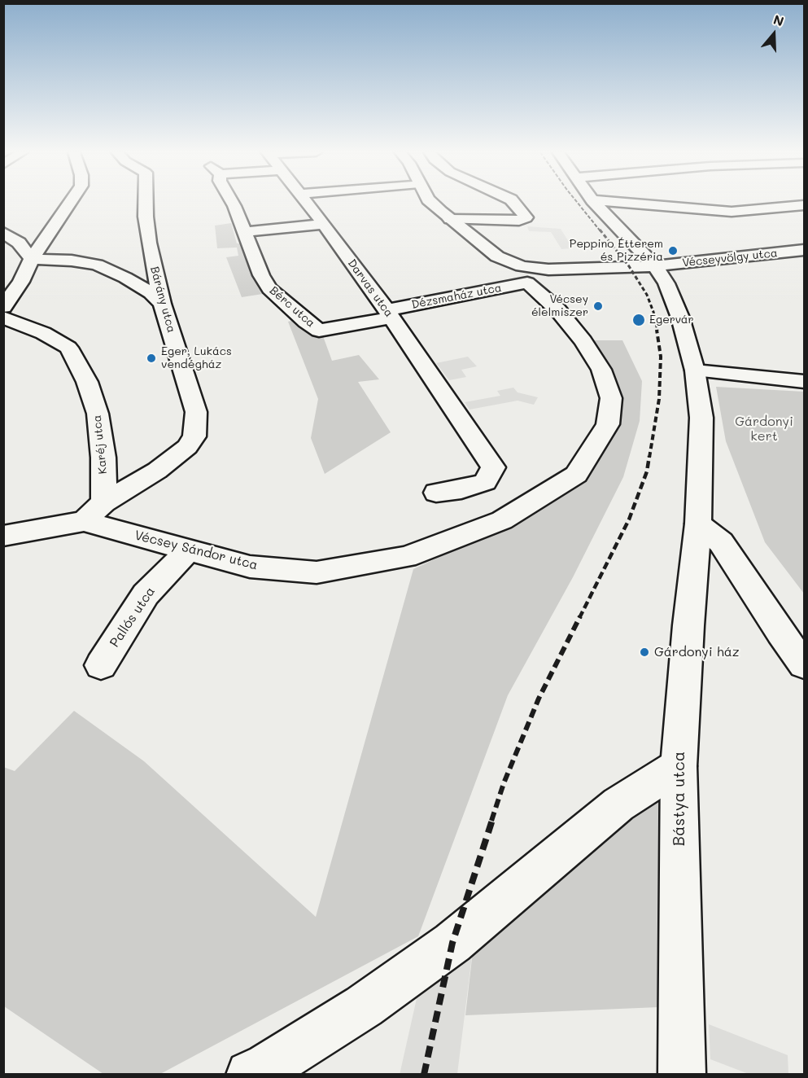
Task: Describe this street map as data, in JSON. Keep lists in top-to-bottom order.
{
  "streets": {
    "street": [
      "Vécseyvölgy utca",
      "Darvas utca",
      "Dézsmaház utca",
      "Bárány utca",
      "Bérc utca",
      "Karéj utca",
      "Vécsey Sándor utca",
      "Pallós utca",
      "Bástya utca"
    ]
  },
  "crossings": [
    ["Vécseyvölgy utca", "Dézsmaház utca"],
    ["Vécseyvölgy utca", "Vécsey Sándor utca"],
    ["Vécseyvölgy utca", "Bástya utca"],
    ["Darvas utca", "Dézsmaház utca"],
    ["Darvas utca", "Bérc utca"],
    ["Dézsmaház utca", "Bérc utca"],
    ["Dézsmaház utca", "Vécsey Sándor utca"],
    ["Bárány utca", "Karéj utca"],
    ["Bárány utca", "Vécsey Sándor utca"],
    ["Vécsey Sándor utca", "Pallós utca"]
  ],
  "parks": ["Gárdonyi kert"],
  "places": [
    "Peppino Étterem és Pizzéria",
    "Vécsey élelmiszer",
    "Egervár",
    "Eger, Lukács vendégház",
    "Gárdonyi ház"
  ],
  "north": "top"
}
